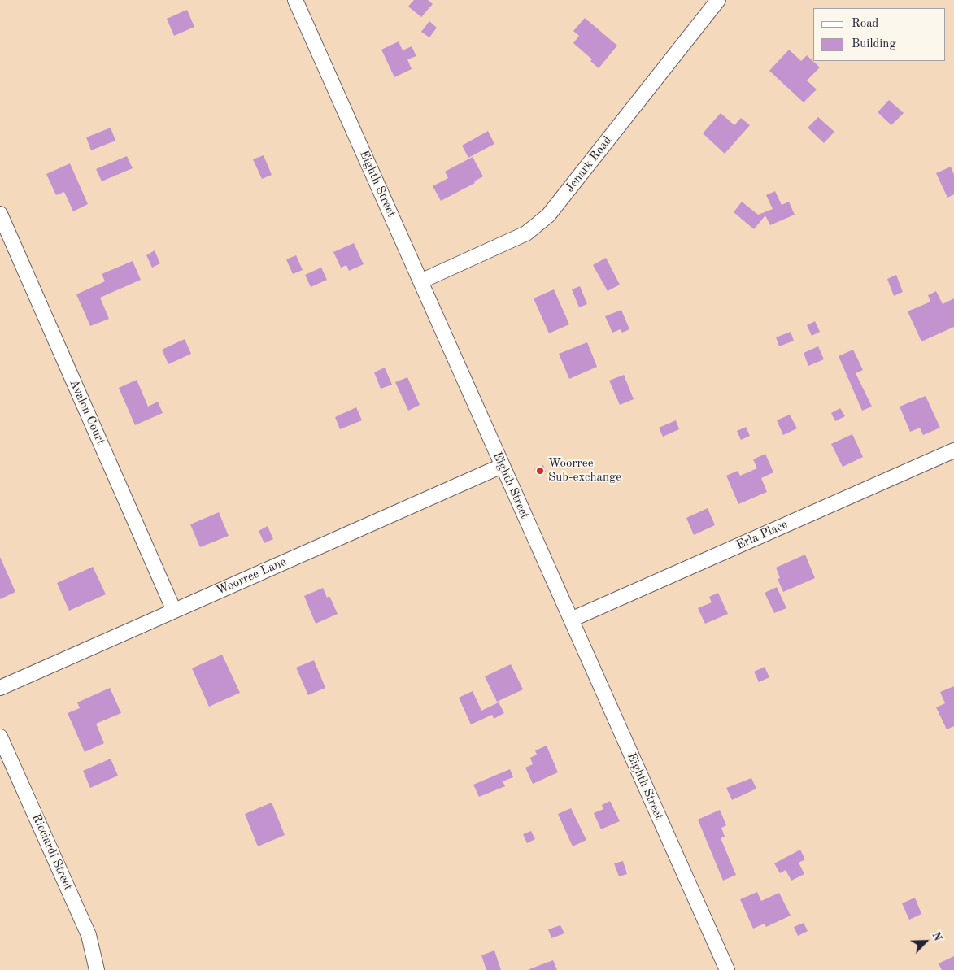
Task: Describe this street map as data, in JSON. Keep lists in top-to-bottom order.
{
  "streets": {
    "street": [
      "Jenark Road",
      "Eighth Street",
      "Avalon Court",
      "Erla Place",
      "Woorree Lane",
      "Ricciardi Street"
    ]
  },
  "crossings": [
    ["Jenark Road", "Eighth Street"],
    ["Eighth Street", "Erla Place"],
    ["Eighth Street", "Woorree Lane"],
    ["Avalon Court", "Woorree Lane"]
  ],
  "places": ["Woorree Sub-exchange"],
  "legend": ["Road", "Building"],
  "north": "top right"
}
